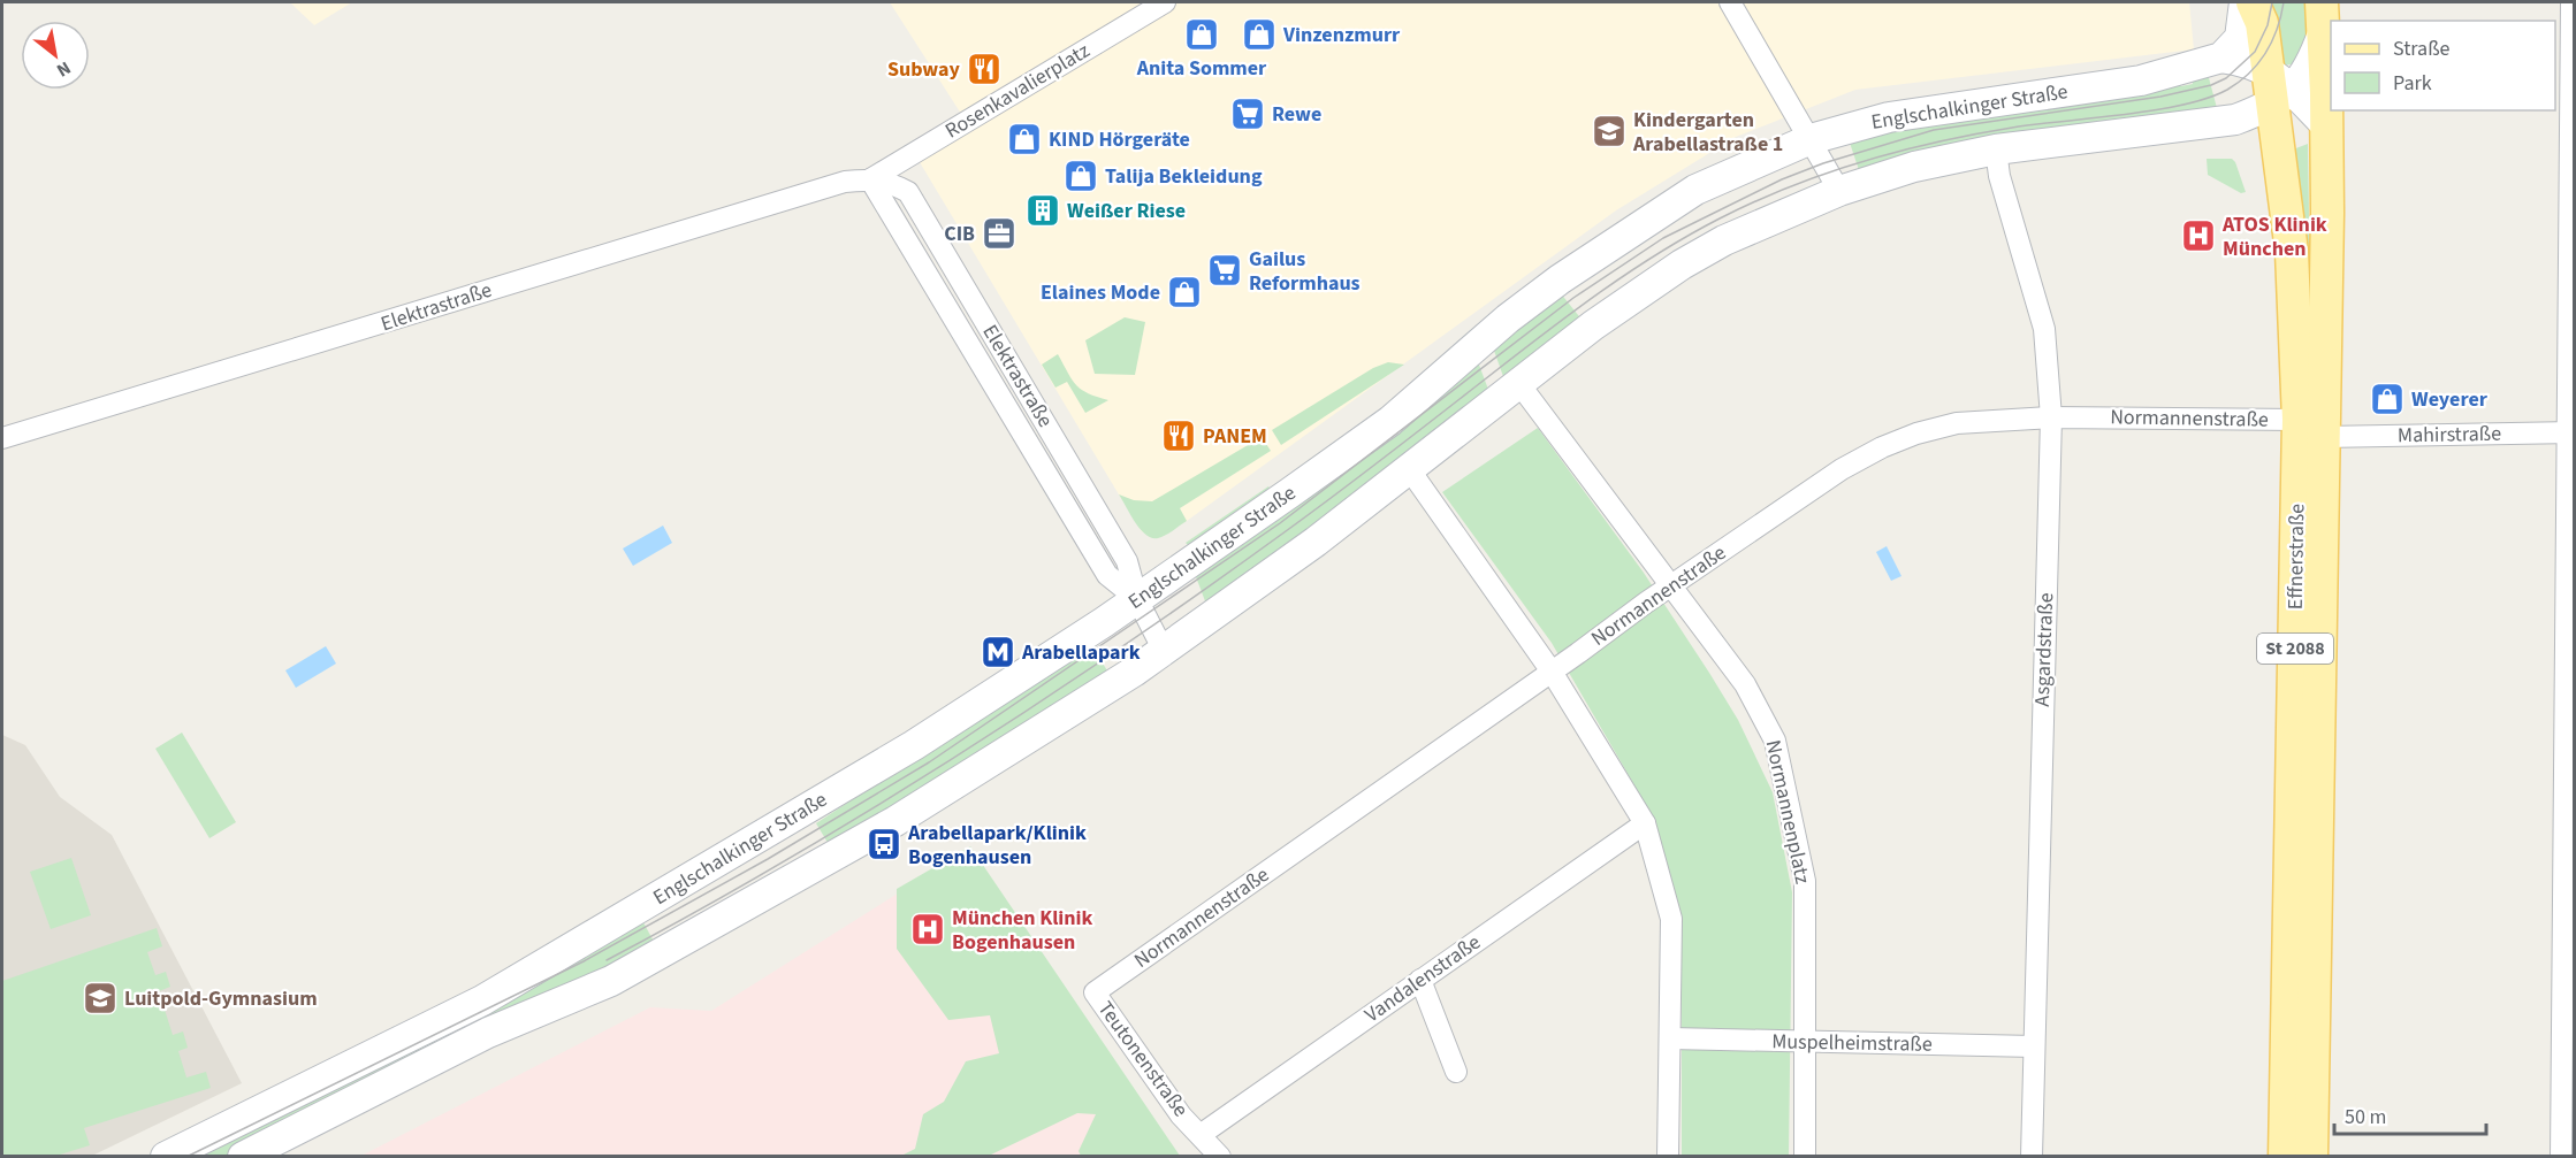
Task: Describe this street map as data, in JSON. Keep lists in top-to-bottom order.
{
  "streets": {
    "main road": ["Englschalkinger Straße", "Effnerstraße", "St 2088"],
    "street": [
      "Rosenkavalierplatz",
      "Elektrastraße",
      "Normannenstraße",
      "Mahirstraße",
      "Asgardstraße",
      "Normannenplatz",
      "Vandalenstraße",
      "Muspelheimstraße",
      "Teutonenstraße"
    ]
  },
  "crossings": [
    ["Rosenkavalierplatz", "Elektrastraße"],
    ["Englschalkinger Straße", "Elektrastraße"],
    ["Normannenstraße", "Mahirstraße"],
    ["Normannenstraße", "Effnerstraße"],
    ["Normannenstraße", "Asgardstraße"],
    ["Normannenstraße", "Normannenplatz"],
    ["Normannenstraße", "Teutonenstraße"],
    ["Mahirstraße", "Effnerstraße"],
    ["Asgardstraße", "Muspelheimstraße"],
    ["Normannenplatz", "Muspelheimstraße"],
    ["Vandalenstraße", "Teutonenstraße"]
  ],
  "places": {
    "shop": [
      "Anita Sommer",
      "Vinzenzmurr",
      "KIND Hörgeräte",
      "Talija Bekleidung",
      "Elaines Mode",
      "Weyerer"
    ],
    "restaurant": ["Subway", "PANEM"],
    "supermarket": ["Rewe", "Gailus Reformhaus"],
    "school or university": ["Kindergarten Arabellastraße 1", "Luitpold-Gymnasium"],
    "building": ["Weißer Riese"],
    "office": ["CIB"],
    "hospital": ["ATOS Klinik München", "München Klinik Bogenhausen"],
    "metro station": ["Arabellapark"],
    "bus stop": ["Arabellapark/Klinik Bogenhausen"]
  },
  "legend": ["Straße", "Park"],
  "scale_bar": "50 m",
  "north": "bottom right"
}
